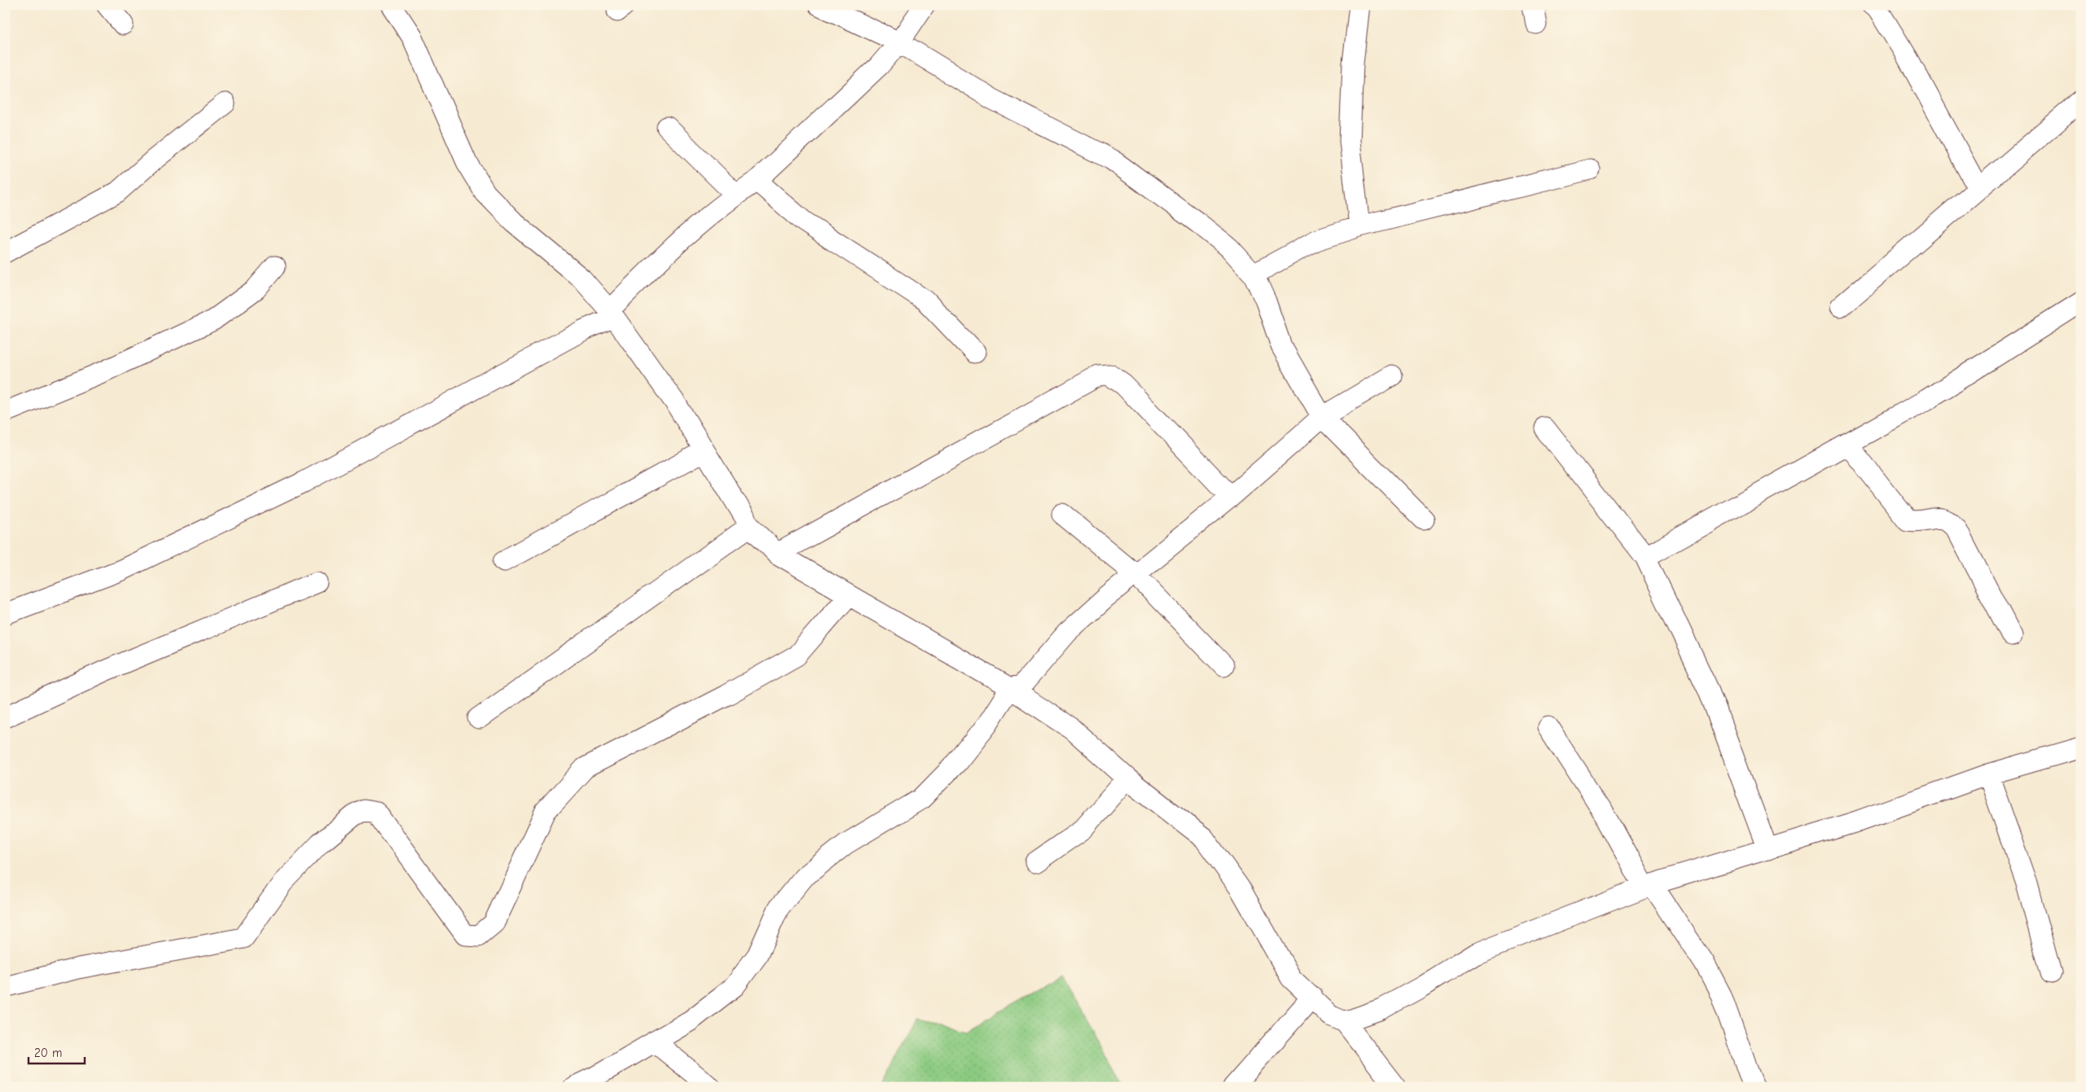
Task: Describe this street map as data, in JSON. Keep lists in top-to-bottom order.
{
  "scale_bar": "20 m"
}
